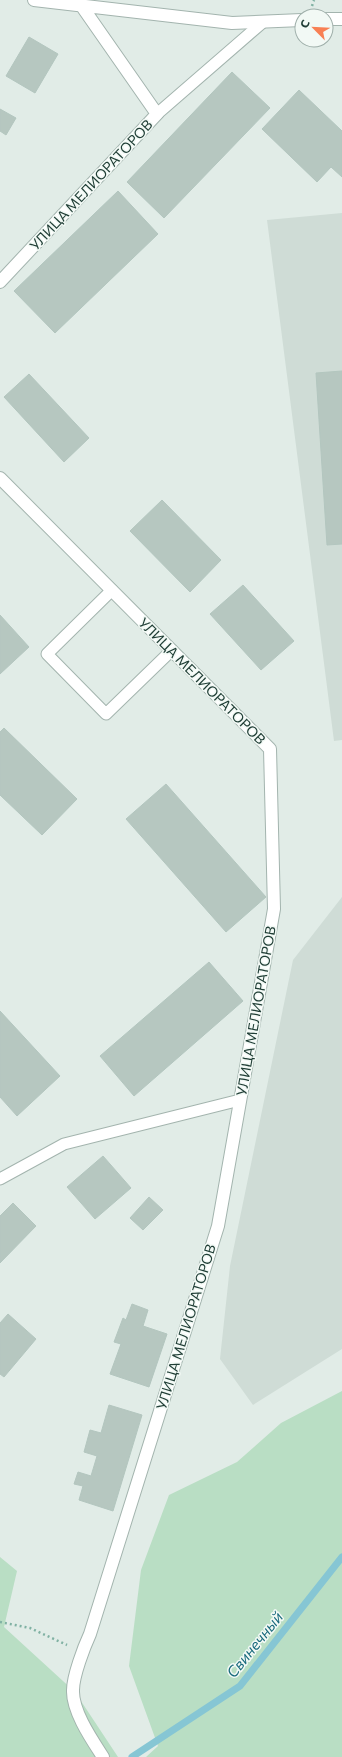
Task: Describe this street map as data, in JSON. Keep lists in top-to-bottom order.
{
  "streets": {
    "street": ["УЛИЦА МЕЛИОРАТОРОВ"]
  },
  "water": ["Свинечный"],
  "north": "top left"
}
